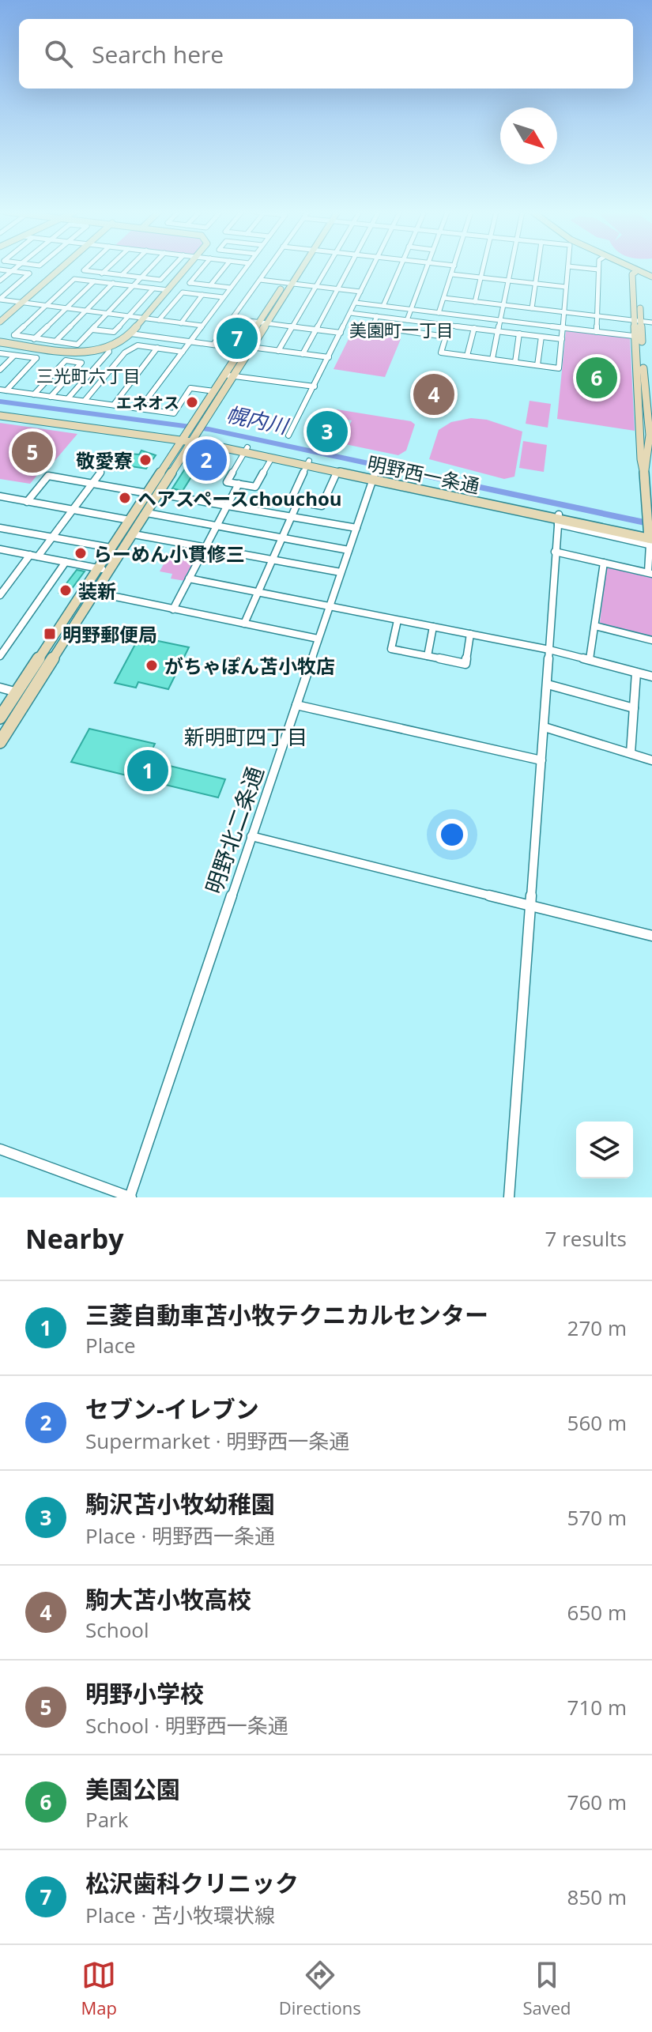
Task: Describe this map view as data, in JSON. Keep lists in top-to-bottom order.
{
  "streets": {
    "street": ["明野西一条通", "明野北二条通"]
  },
  "crossings": [
    ["明野西一条通", "明野北二条通"]
  ],
  "districts": ["美園町一丁目", "三光町六丁目", "新明町四丁目"],
  "water": ["幌内川"],
  "places": {
    "other": [
      "エネオス",
      "敬愛寮",
      "ヘアスペースchouchou",
      "らーめん小貫修三",
      "装新",
      "がちゃぽん苫小牧店"
    ],
    "transit": ["明野郵便局"]
  },
  "north": "bottom right",
  "page": {
    "search": "Search here",
    "pins": [
      "7",
      "6",
      "4",
      "3",
      "5",
      "2",
      "1"
    ],
    "heading": ["Nearby", "7 results"],
    "list": [
      {
        "mark": "1",
        "name": "三菱自動車苫小牧テクニカルセンター",
        "note": "Place",
        "value": "270 m"
      },
      {
        "mark": "2",
        "name": "セブン-イレブン",
        "note": "Supermarket · 明野西一条通",
        "value": "560 m"
      },
      {
        "mark": "3",
        "name": "駒沢苫小牧幼稚園",
        "note": "Place · 明野西一条通",
        "value": "570 m"
      },
      {
        "mark": "4",
        "name": "駒大苫小牧高校",
        "note": "School",
        "value": "650 m"
      },
      {
        "mark": "5",
        "name": "明野小学校",
        "note": "School · 明野西一条通",
        "value": "710 m"
      },
      {
        "mark": "6",
        "name": "美園公園",
        "note": "Park",
        "value": "760 m"
      },
      {
        "mark": "7",
        "name": "松沢歯科クリニック",
        "note": "Place · 苫小牧環状線",
        "value": "850 m"
      }
    ],
    "nav": ["Map", "Directions", "Saved"]
  }
}
